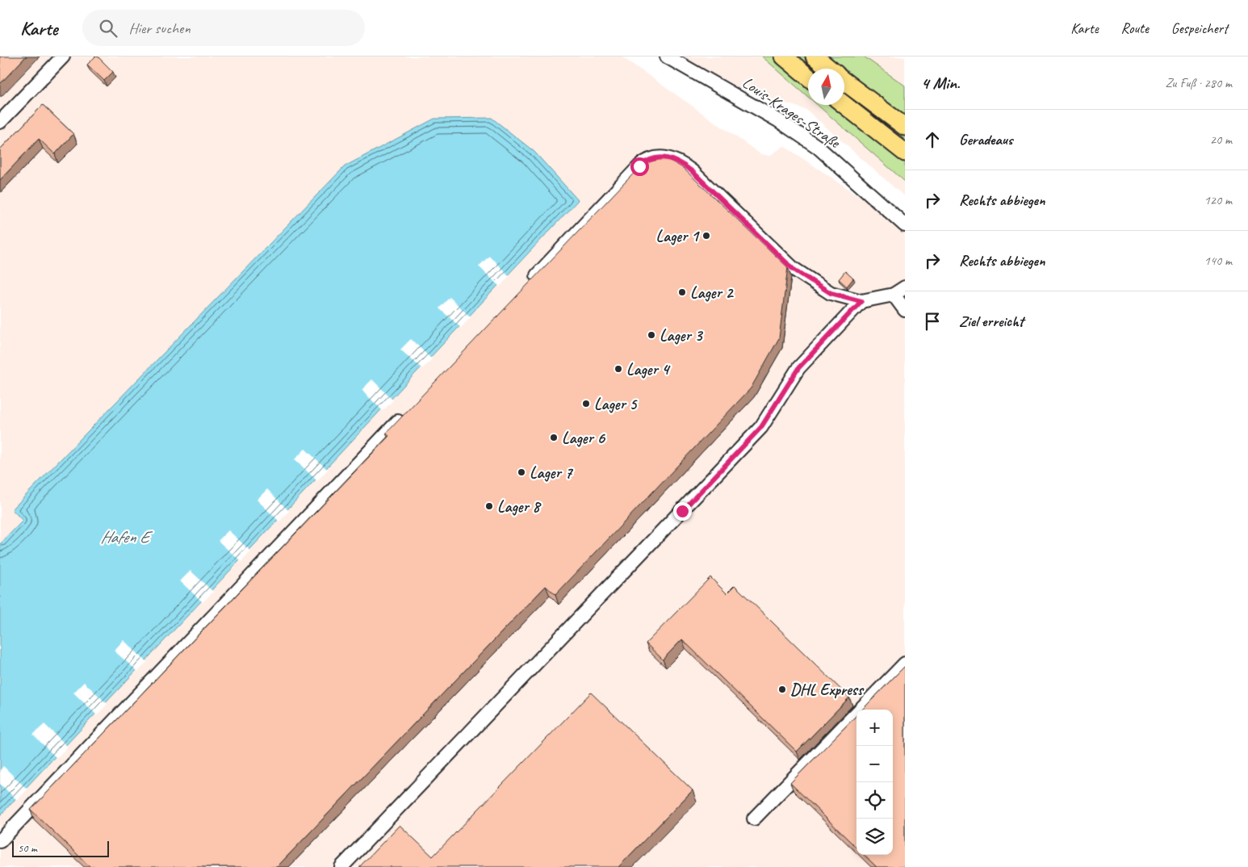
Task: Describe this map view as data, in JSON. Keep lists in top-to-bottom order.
{
  "streets": {
    "street": ["Louis-Krages-Straße"]
  },
  "water": ["Hafen E"],
  "places": [
    "Lager 1",
    "Lager 2",
    "Lager 3",
    "Lager 4",
    "Lager 5",
    "Lager 6",
    "Lager 7",
    "Lager 8",
    "DHL Express"
  ],
  "scale_bar": "50 m",
  "north": "top",
  "page": {
    "header": "Karte",
    "search": "Hier suchen",
    "nav": ["Karte", "Route", "Gespeichert"],
    "heading": ["4 Min.", "Zu Fuß · 280 m"],
    "list": [
      ["Geradeaus", "20 m"],
      ["Rechts abbiegen", "120 m"],
      ["Rechts abbiegen", "140 m"],
      "Ziel erreicht"
    ],
    "map_buttons": ["+", "−"],
    "scale": "50 m"
  }
}
